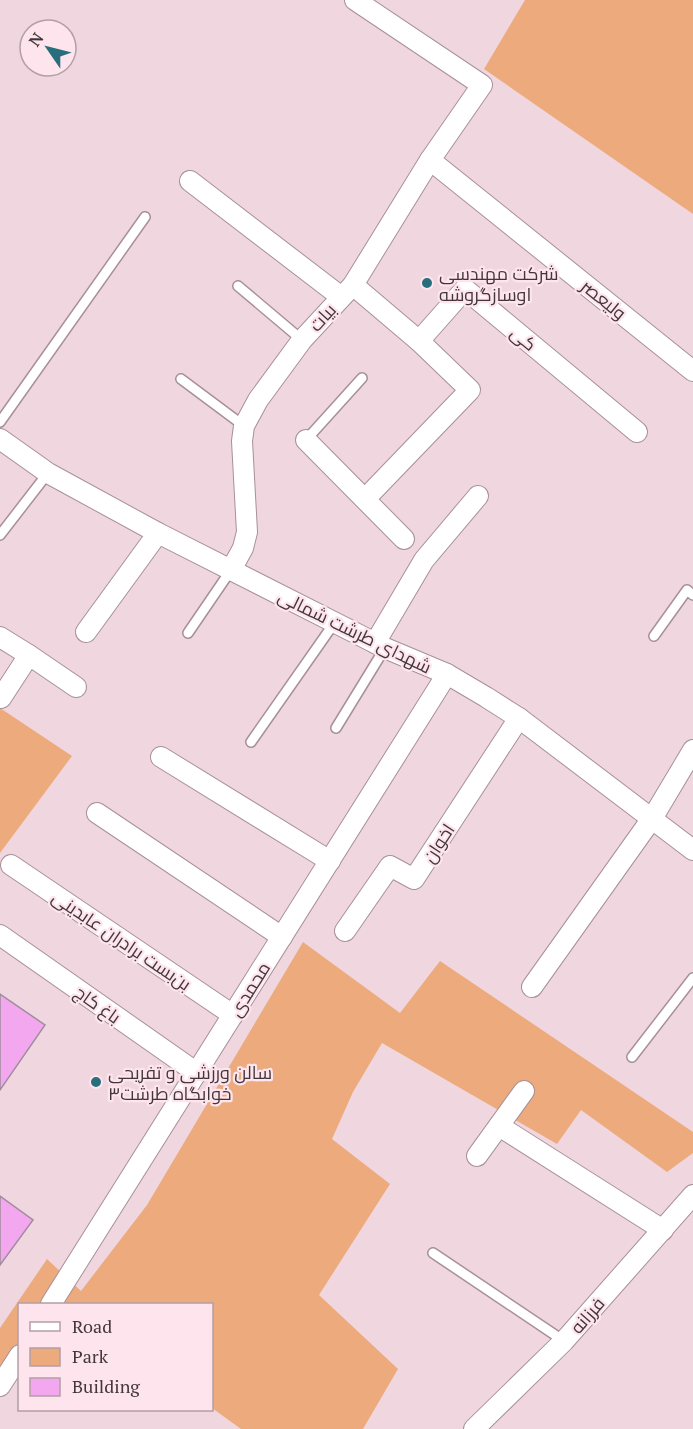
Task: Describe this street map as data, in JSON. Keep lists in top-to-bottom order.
{
  "streets": {
    "street": [
      "ولیعصر",
      "بیات",
      "کی",
      "شهدای طرشت شمالی",
      "اخوان",
      "بن‌بست برادران عابدینی",
      "محمدی",
      "باغ کاج",
      "فرزانه"
    ]
  },
  "crossings": [
    ["ولیعصر", "بیات"],
    ["بیات", "شهدای طرشت شمالی"],
    ["شهدای طرشت شمالی", "اخوان"],
    ["شهدای طرشت شمالی", "محمدی"],
    ["بن‌بست برادران عابدینی", "محمدی"],
    ["محمدی", "باغ کاج"]
  ],
  "places": ["شرکت مهندسی ا‌وسازگروشه", "سالن ورزشی و تفریحی خوابگاه طرشت۳"],
  "legend": ["Road", "Park", "Building"],
  "north": "top left"
}
